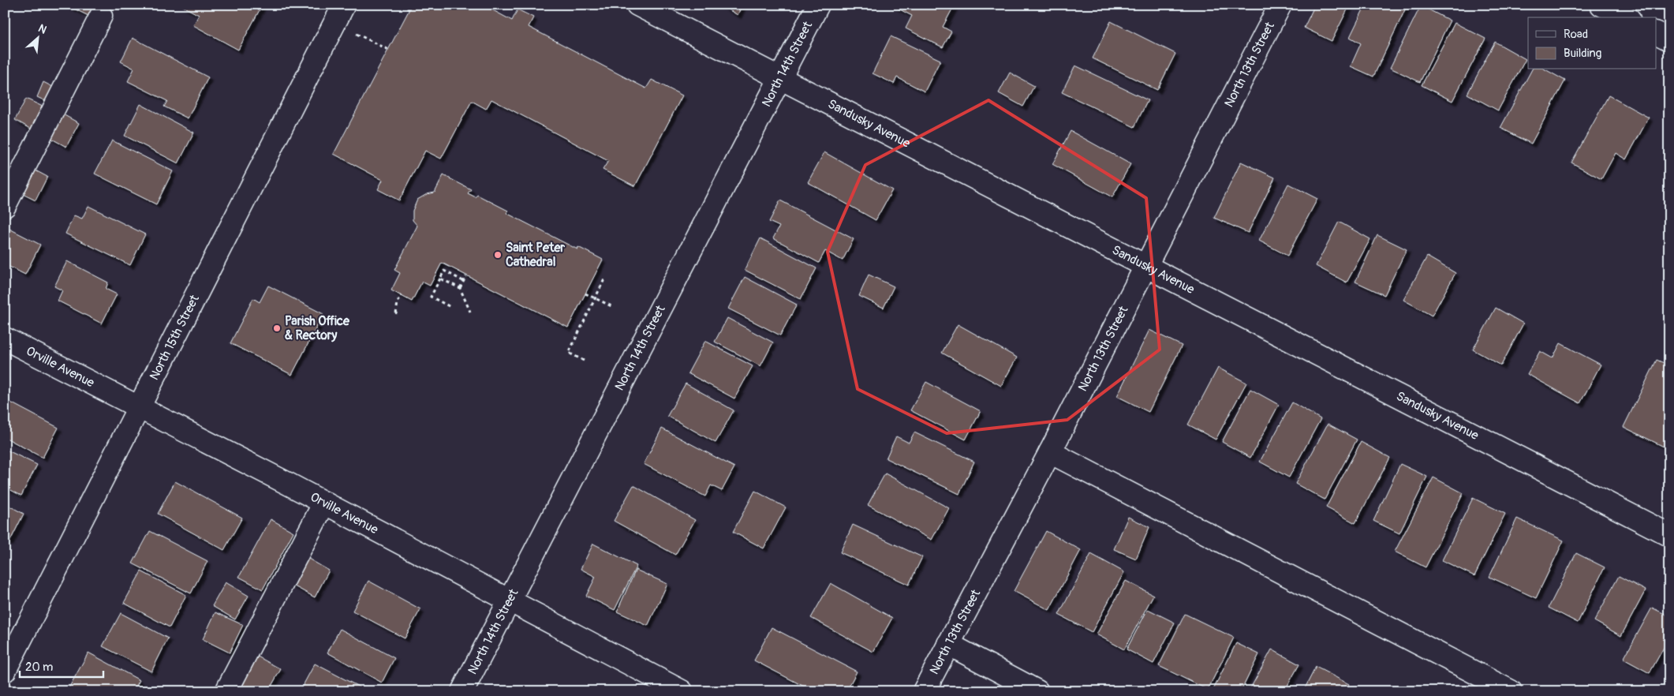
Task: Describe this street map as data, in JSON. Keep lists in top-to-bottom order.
{
  "streets": {
    "street": [
      "North 14th Street",
      "North 13th Street",
      "Sandusky Avenue",
      "North 15th Street",
      "Orville Avenue"
    ]
  },
  "crossings": [
    ["North 14th Street", "Sandusky Avenue"],
    ["North 14th Street", "Orville Avenue"],
    ["North 13th Street", "Sandusky Avenue"],
    ["North 15th Street", "Orville Avenue"]
  ],
  "places": ["Saint Peter Cathedral", "Parish Office & Rectory"],
  "legend": ["Road", "Building"],
  "scale_bar": "20 m",
  "north": "top right"
}
